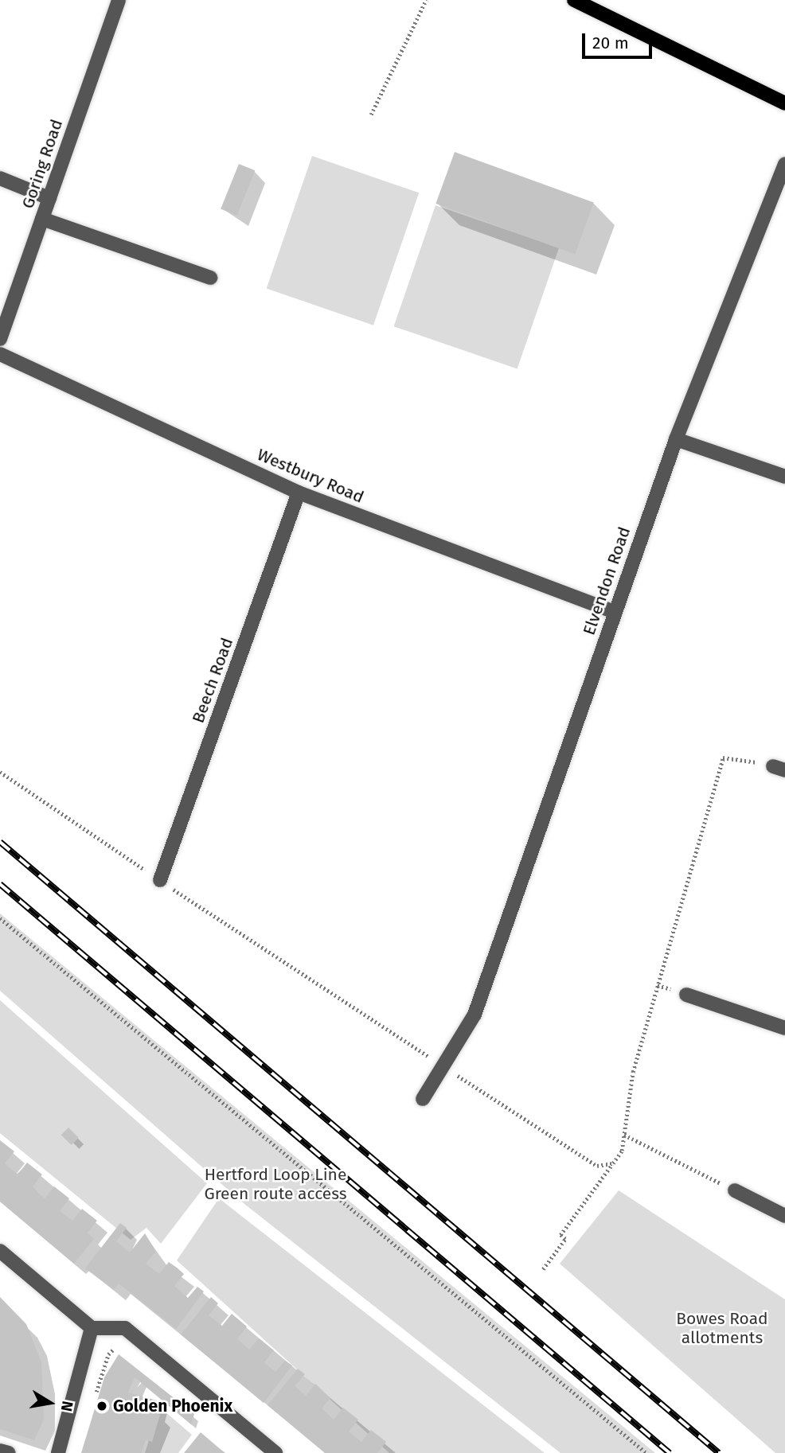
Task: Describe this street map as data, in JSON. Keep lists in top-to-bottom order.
{
  "streets": {
    "street": [
      "Goring Road",
      "Westbury Road",
      "Elvendon Road",
      "Beech Road"
    ]
  },
  "crossings": [
    ["Westbury Road", "Elvendon Road"],
    ["Westbury Road", "Beech Road"]
  ],
  "parks": ["Hertford Loop Line Green route access", "Bowes Road allotments"],
  "places": ["Golden Phoenix"],
  "scale_bar": "20 m",
  "north": "right"
}
